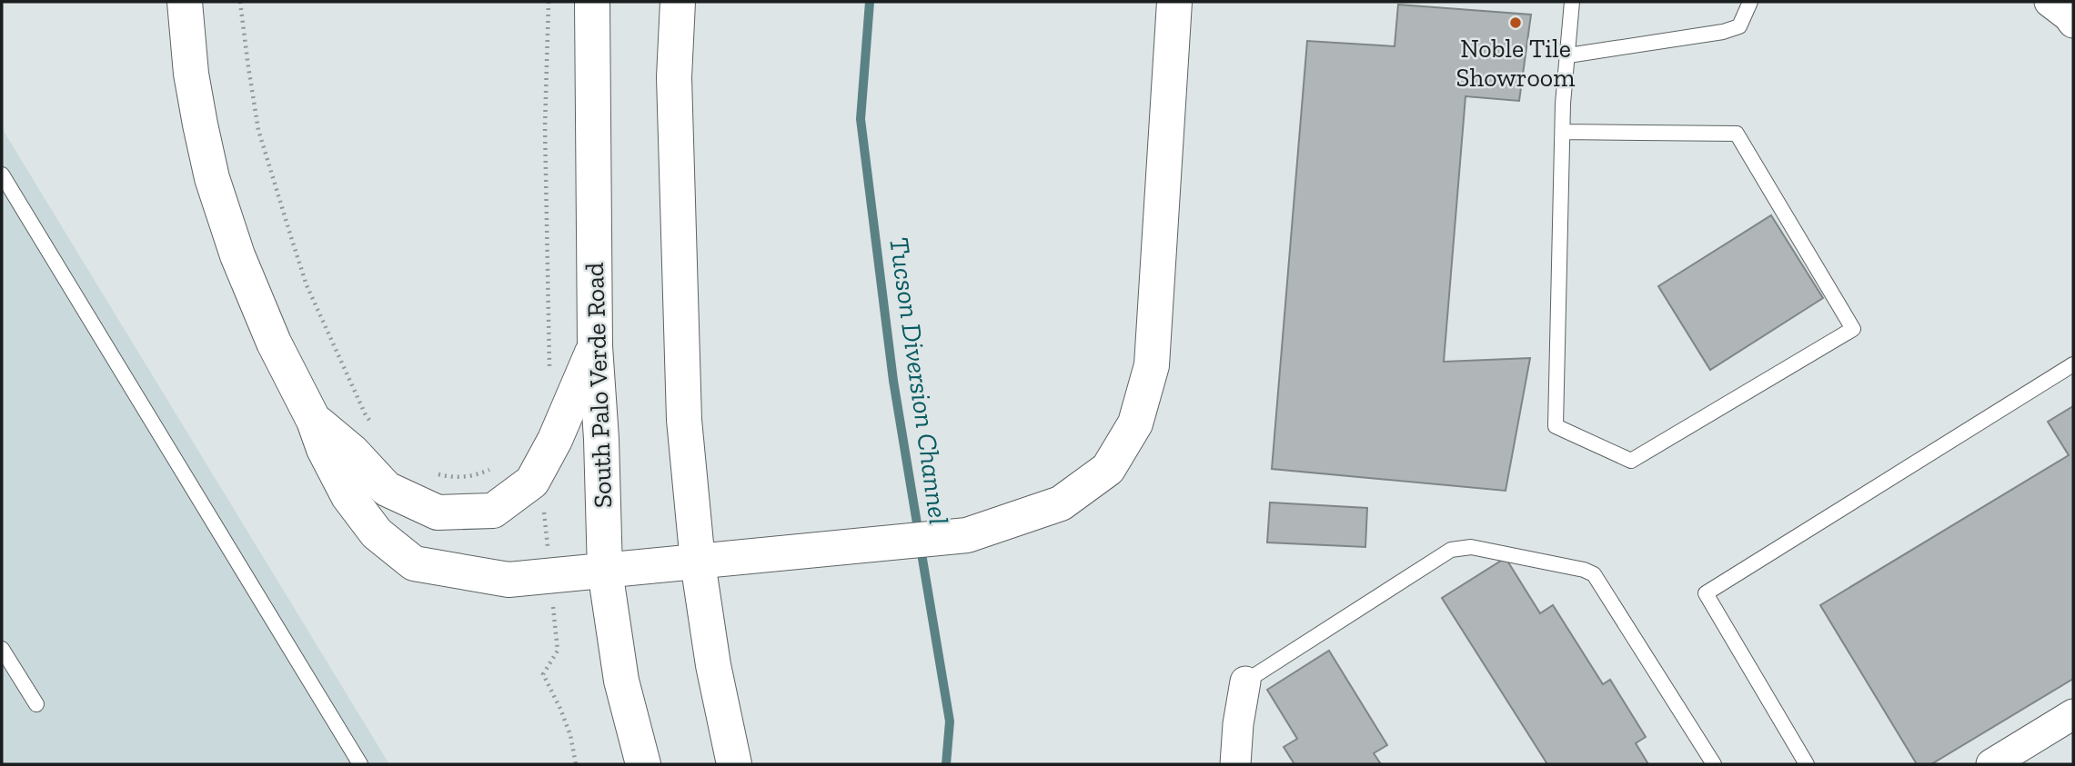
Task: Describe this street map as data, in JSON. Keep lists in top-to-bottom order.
{
  "streets": {
    "main road": ["South Palo Verde Road"]
  },
  "water": ["Tucson Diversion Channel"],
  "places": ["Noble Tile Showroom"]
}
